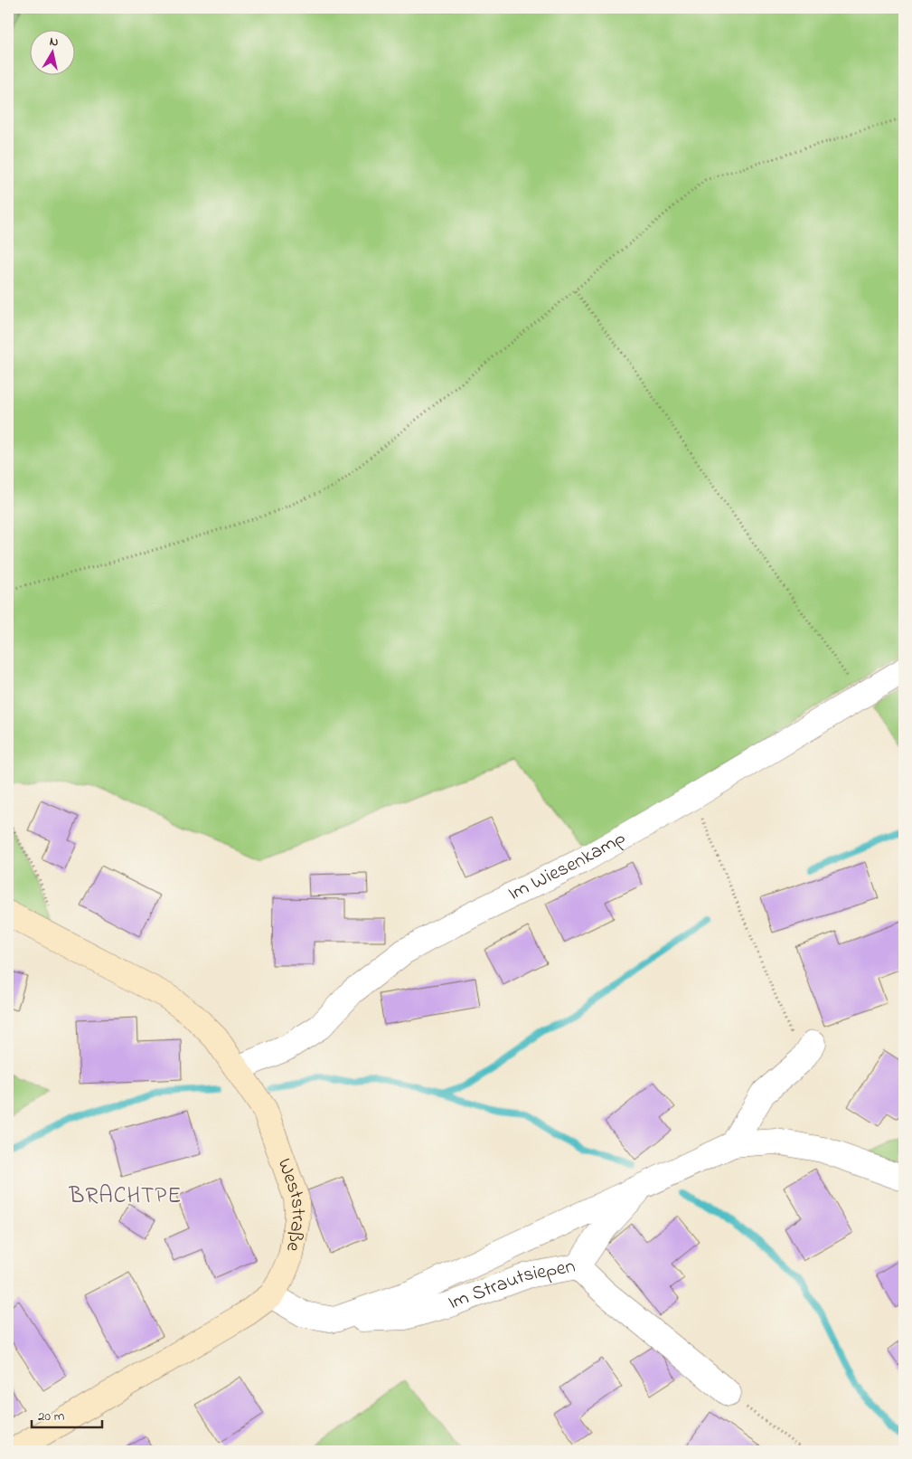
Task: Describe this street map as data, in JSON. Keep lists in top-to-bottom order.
{
  "streets": {
    "main road": ["Weststraße"],
    "street": ["Im Wiesenkamp", "Im Strautsiepen"]
  },
  "crossings": [
    ["Im Wiesenkamp", "Weststraße"],
    ["Weststraße", "Im Strautsiepen"]
  ],
  "districts": ["BRACHTPE"],
  "scale_bar": "20 m",
  "north": "top"
}
